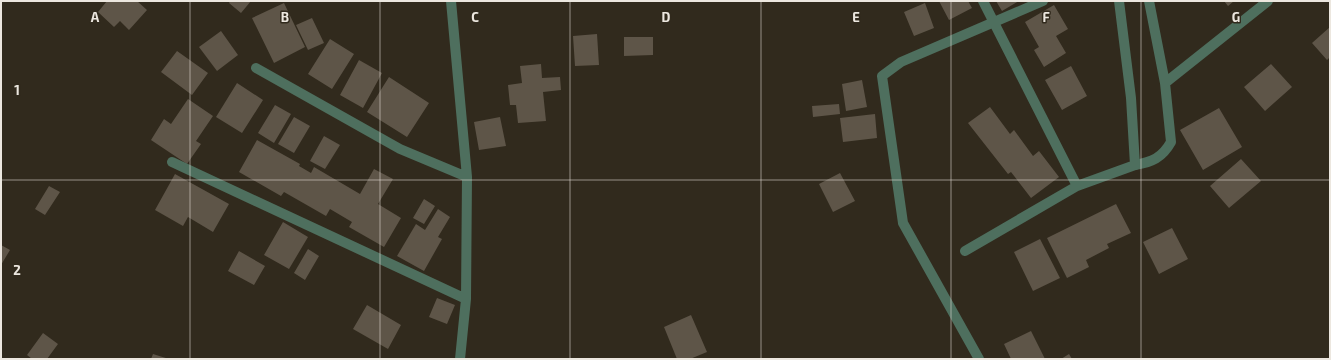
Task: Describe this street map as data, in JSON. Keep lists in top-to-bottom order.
{
  "grid": {
    "columns": [
      "A",
      "B",
      "C",
      "D",
      "E",
      "F",
      "G"
    ],
    "rows": ["1", "2"]
  }
}
